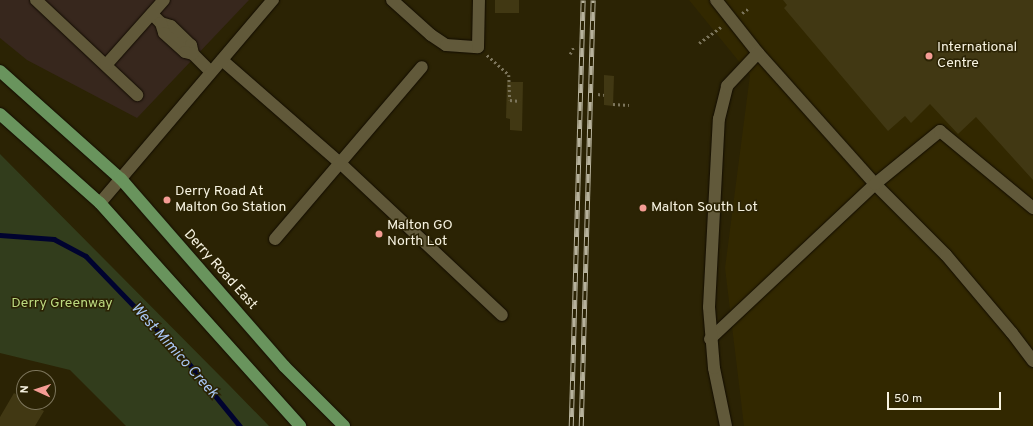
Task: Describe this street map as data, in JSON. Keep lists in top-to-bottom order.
{
  "streets": {
    "main road": ["Derry Road East"]
  },
  "water": ["West Mimico Creek"],
  "parks": ["Derry Greenway"],
  "places": [
    "International Centre",
    "Derry Road At Malton Go Station",
    "Malton South Lot",
    "Malton GO North Lot"
  ],
  "scale_bar": "50 m",
  "north": "left"
}
